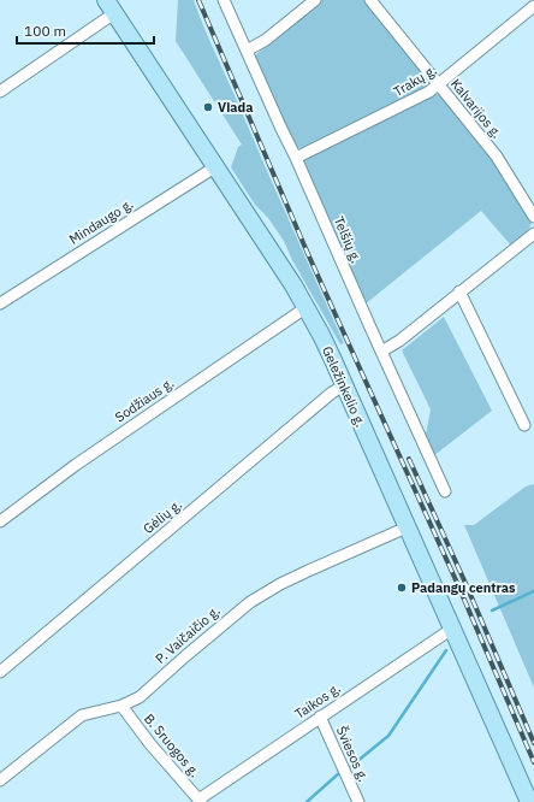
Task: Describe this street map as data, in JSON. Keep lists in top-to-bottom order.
{
  "streets": {
    "main road": ["Geležinkelio g."],
    "street": [
      "Trakų g.",
      "Kalvarijos g.",
      "Mindaugo g.",
      "Telšių g.",
      "Sodžiaus g.",
      "Gėlių g.",
      "P. Vaičaičio g.",
      "Taikos g.",
      "B. Sruogos g.",
      "Šviesos g."
    ]
  },
  "crossings": [
    ["Trakų g.", "Kalvarijos g."],
    ["Trakų g.", "Telšių g."],
    ["Mindaugo g.", "Geležinkelio g."],
    ["Geležinkelio g.", "Sodžiaus g."],
    ["Geležinkelio g.", "Gėlių g."],
    ["Geležinkelio g.", "P. Vaičaičio g."],
    ["Geležinkelio g.", "Taikos g."],
    ["P. Vaičaičio g.", "B. Sruogos g."],
    ["Taikos g.", "B. Sruogos g."],
    ["Taikos g.", "Šviesos g."]
  ],
  "places": ["Viada", "Padangų centras"],
  "scale_bar": "100 m"
}
